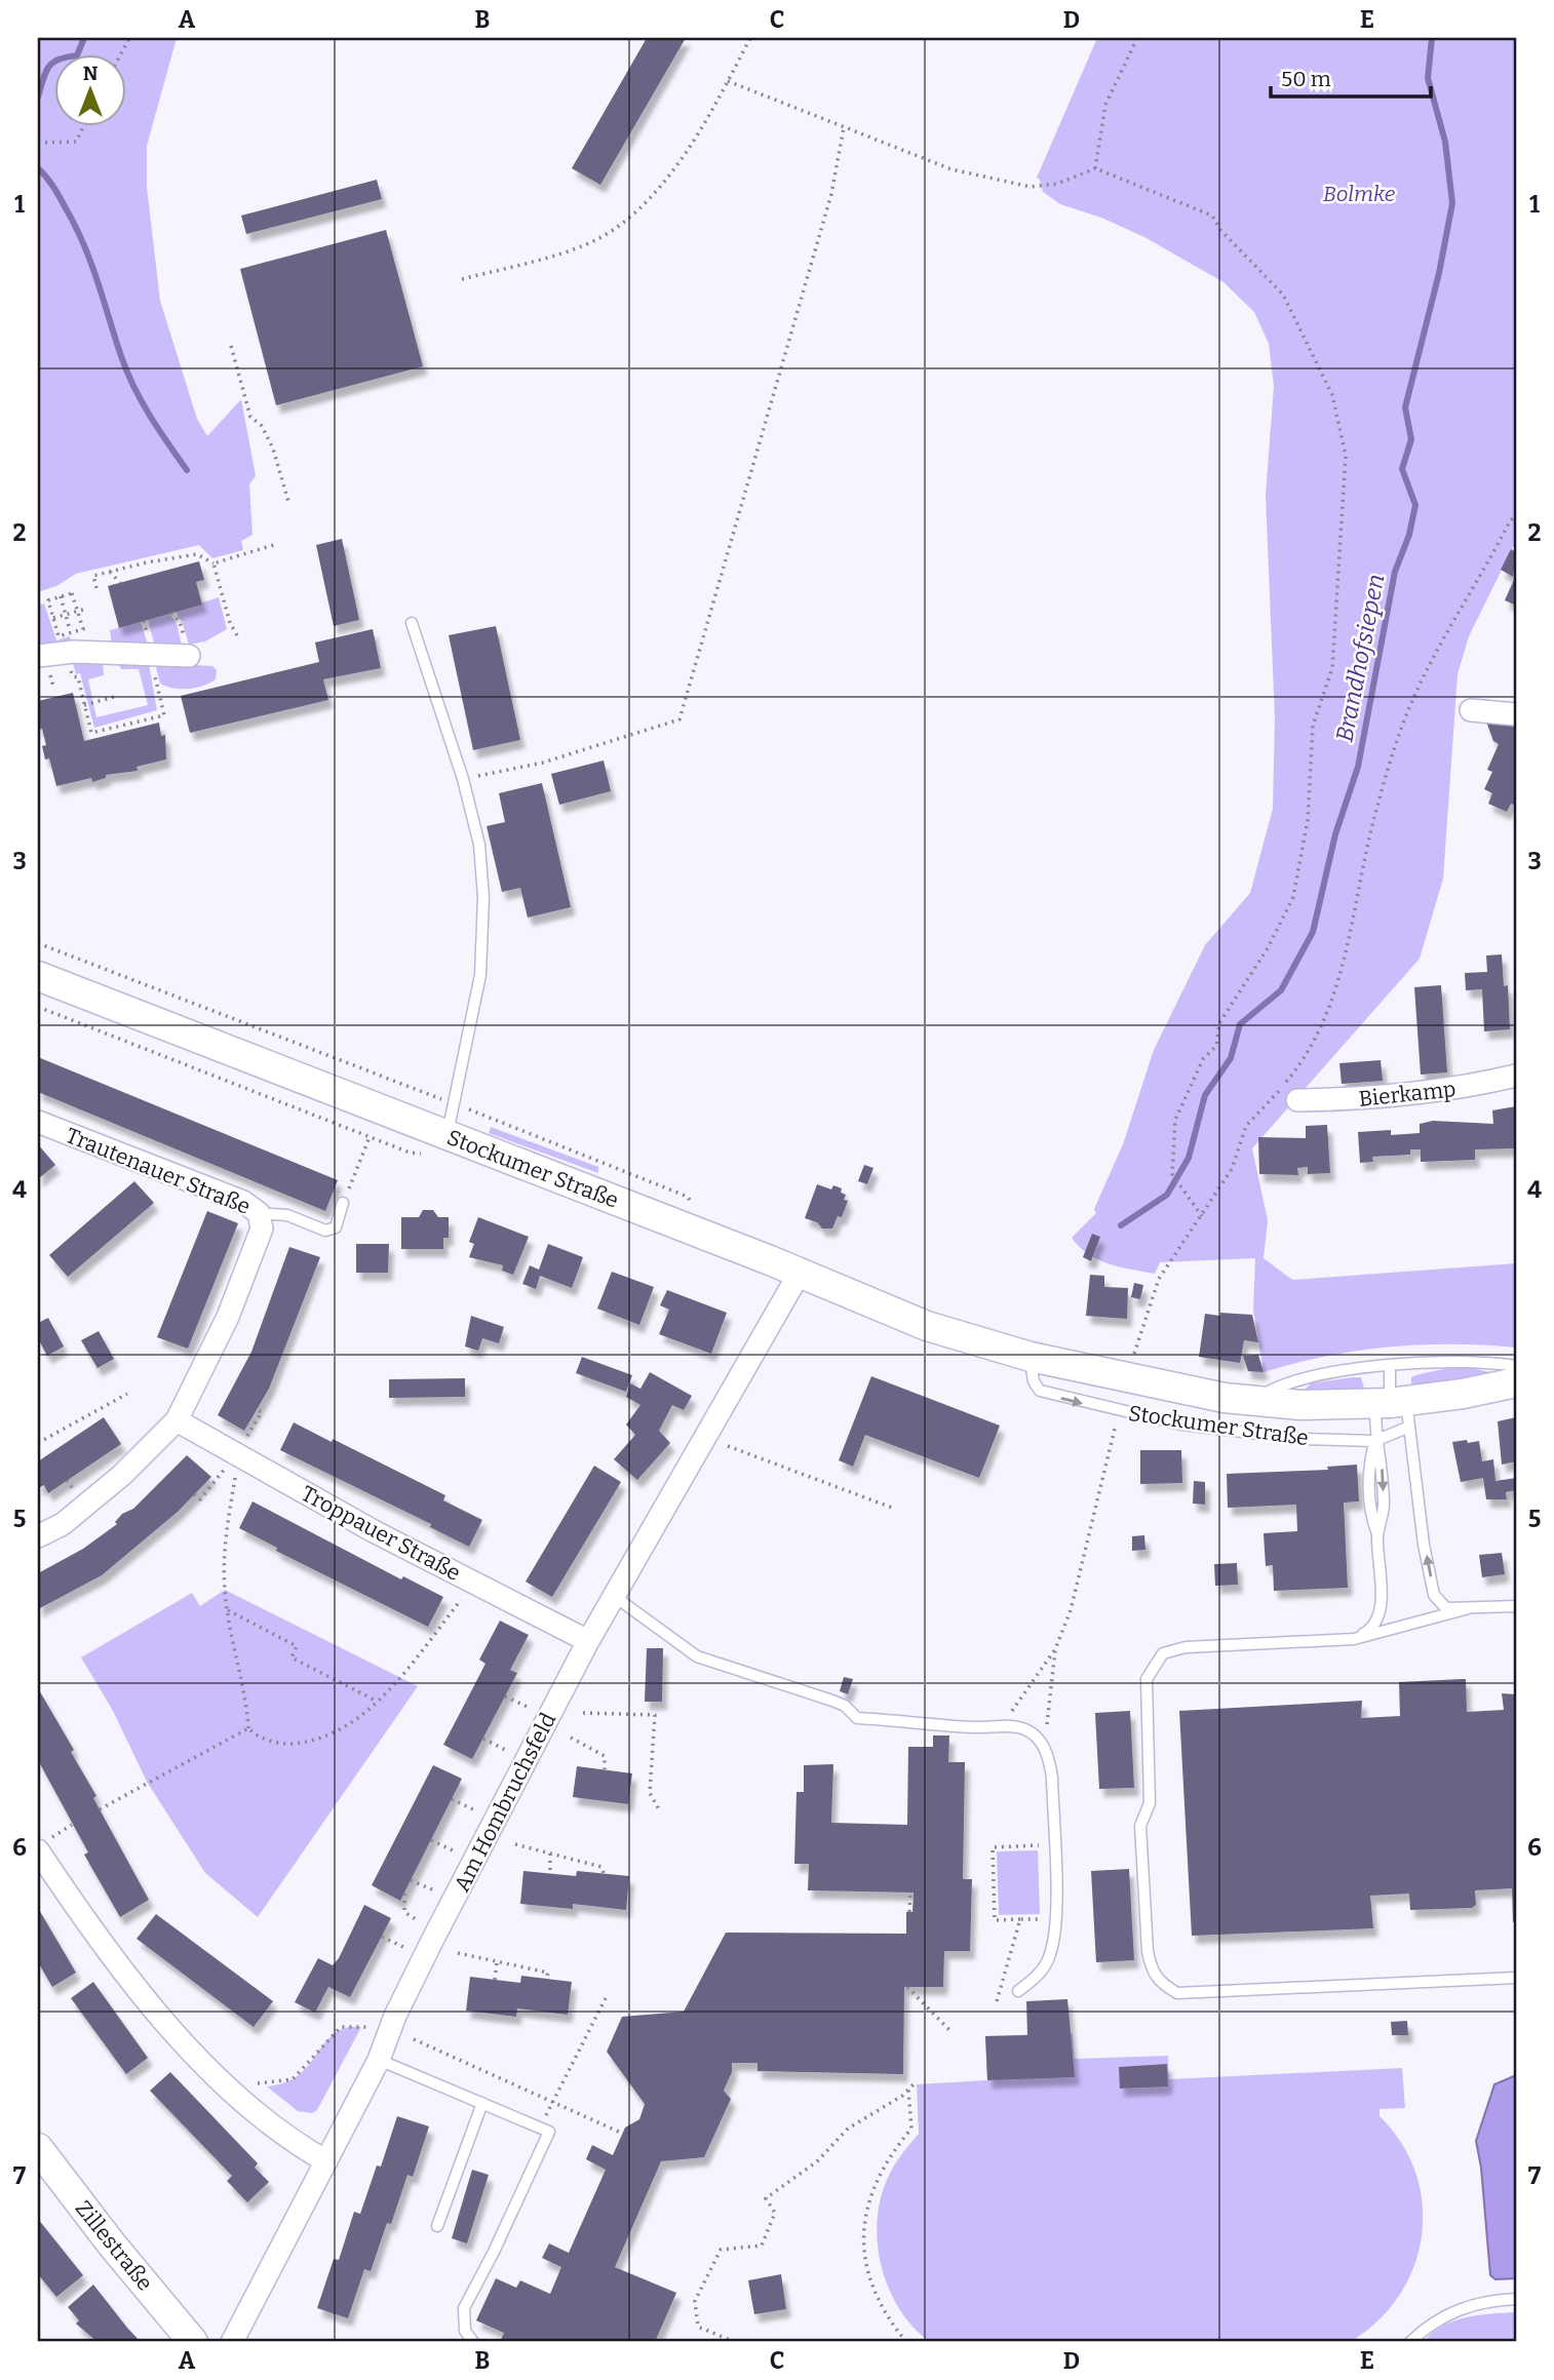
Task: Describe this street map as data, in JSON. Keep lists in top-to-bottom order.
{
  "streets": {
    "main road": ["Stockumer Straße", "Zillestraße"],
    "street": [
      "Bierkamp",
      "Trautenauer Straße",
      "Troppauer Straße",
      "Am Hombruchsfeld"
    ]
  },
  "crossings": [
    ["Stockumer Straße", "Am Hombruchsfeld"],
    ["Trautenauer Straße", "Troppauer Straße"],
    ["Troppauer Straße", "Am Hombruchsfeld"]
  ],
  "water": ["Brandhofsiepen"],
  "parks": ["Bolmke"],
  "scale_bar": "50 m",
  "north": "top",
  "grid": {
    "columns": [
      "A",
      "B",
      "C",
      "D",
      "E"
    ],
    "rows": [
      "1",
      "2",
      "3",
      "4",
      "5",
      "6",
      "7"
    ]
  }
}
